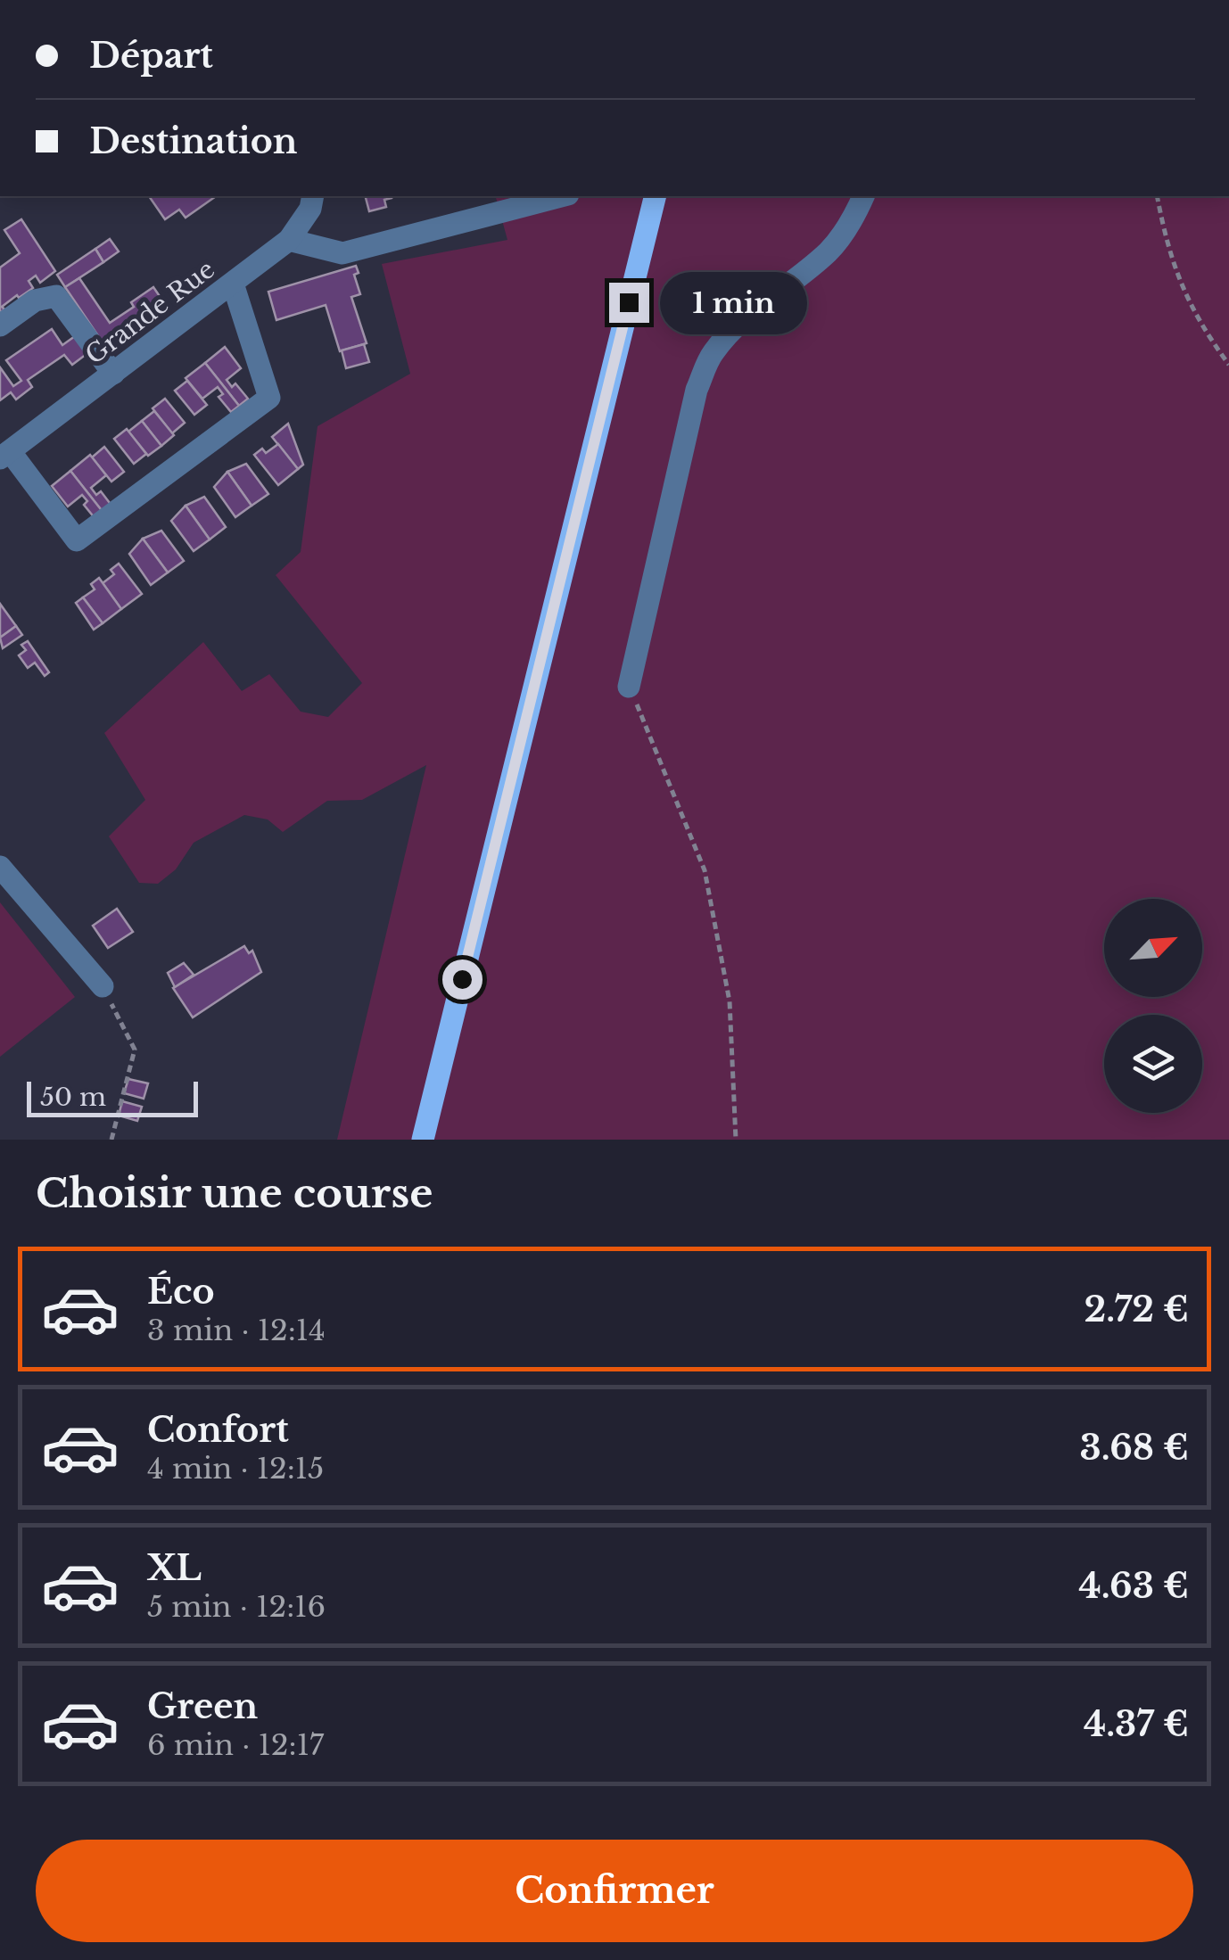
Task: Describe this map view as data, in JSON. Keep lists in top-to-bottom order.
{
  "streets": {
    "street": ["Grande Rue"]
  },
  "scale_bar": "50 m",
  "north": "top right",
  "page": {
    "banner": ["Départ", "Destination"],
    "bubble": "1 min",
    "scale": "50 m",
    "heading": "Choisir une course",
    "list": [
      {
        "name": "Éco",
        "note": "3 min · 12:14",
        "value": "2.72 €"
      },
      {
        "name": "Confort",
        "note": "4 min · 12:15",
        "value": "3.68 €"
      },
      {
        "name": "XL",
        "note": "5 min · 12:16",
        "value": "4.63 €"
      },
      {
        "name": "Green",
        "note": "6 min · 12:17",
        "value": "4.37 €"
      }
    ],
    "buttons": "Confirmer"
  }
}
